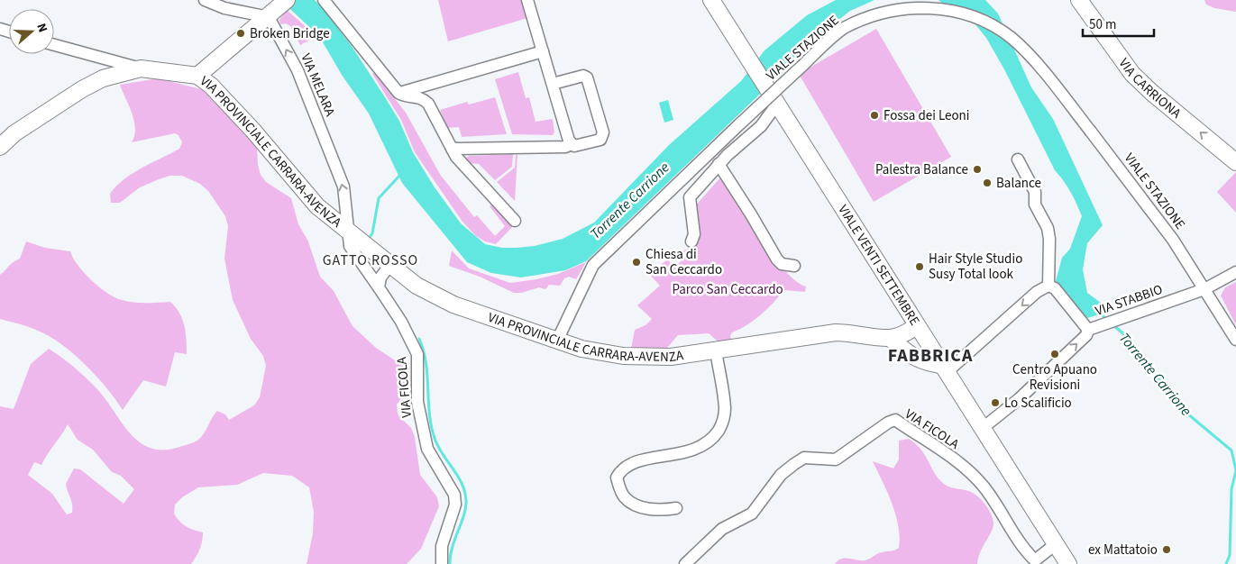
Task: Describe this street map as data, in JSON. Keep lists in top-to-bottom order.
{
  "streets": {
    "main road": ["VIA CARRIONA", "VIA PROVINCIALE CARRARA-AVENZA", "VIALE VENTI SETTEMBRE"],
    "street": [
      "VIALE STAZIONE",
      "VIA MELARA",
      "VIA STABBIO",
      "VIA FICOLA"
    ]
  },
  "crossings": [
    ["VIALE STAZIONE", "VIA PROVINCIALE CARRARA-AVENZA"],
    ["VIALE STAZIONE", "VIA STABBIO"],
    ["VIA MELARA", "VIA PROVINCIALE CARRARA-AVENZA"],
    ["VIA PROVINCIALE CARRARA-AVENZA", "VIALE VENTI SETTEMBRE"],
    ["VIA PROVINCIALE CARRARA-AVENZA", "VIA FICOLA"],
    ["VIALE VENTI SETTEMBRE", "VIA STABBIO"],
    ["VIALE VENTI SETTEMBRE", "VIA FICOLA"]
  ],
  "one_way": ["VIA CARRIONA"],
  "districts": ["GATTO ROSSO", "FABBRICA"],
  "water": ["Torrente Carrione"],
  "parks": ["Parco San Ceccardo"],
  "places": [
    "Broken Bridge",
    "Fossa dei Leoni",
    "Palestra Balance",
    "Balance",
    "Chiesa di San Ceccardo",
    "Hair Style Studio Susy Total look",
    "Centro Apuano Revisioni",
    "Lo Scalificio",
    "ex Mattatoio"
  ],
  "scale_bar": "50 m",
  "north": "right"
}
